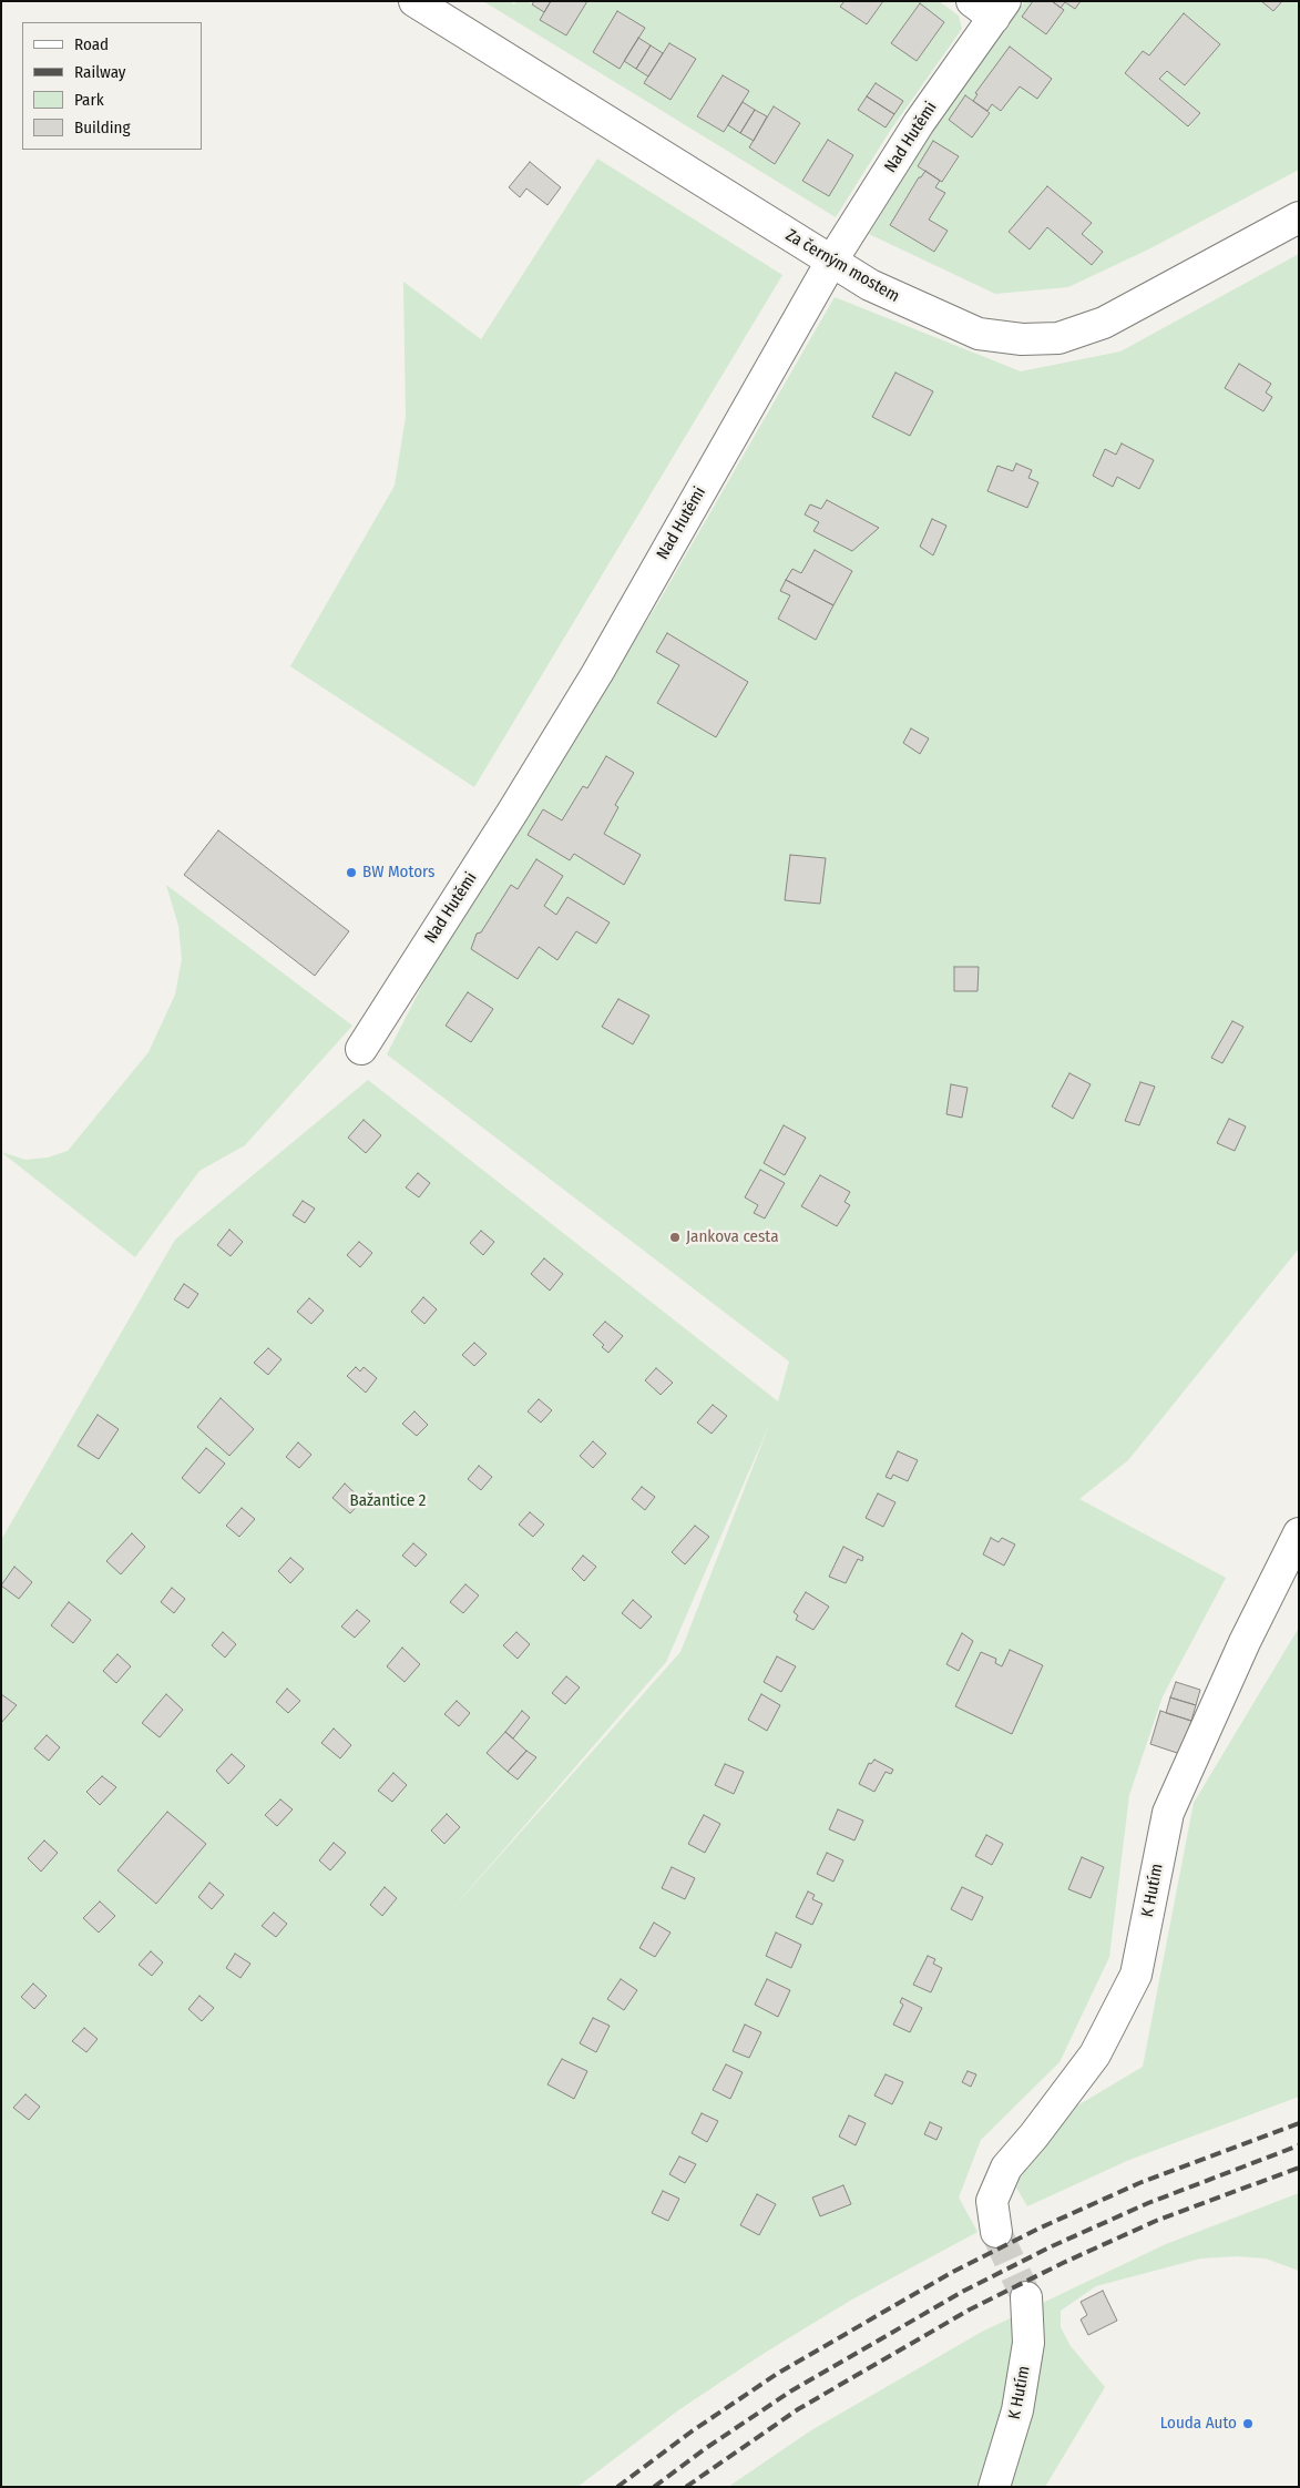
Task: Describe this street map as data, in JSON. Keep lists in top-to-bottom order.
{
  "streets": {
    "street": ["Nad Hutěmi", "Za černým mostem", "K Hutím"]
  },
  "crossings": [
    ["Nad Hutěmi", "Za černým mostem"]
  ],
  "parks": ["Bažantice 2"],
  "places": ["BW Motors", "Jankova cesta", "Louda Auto"],
  "legend": [
    "Road",
    "Railway",
    "Park",
    "Building"
  ]
}
